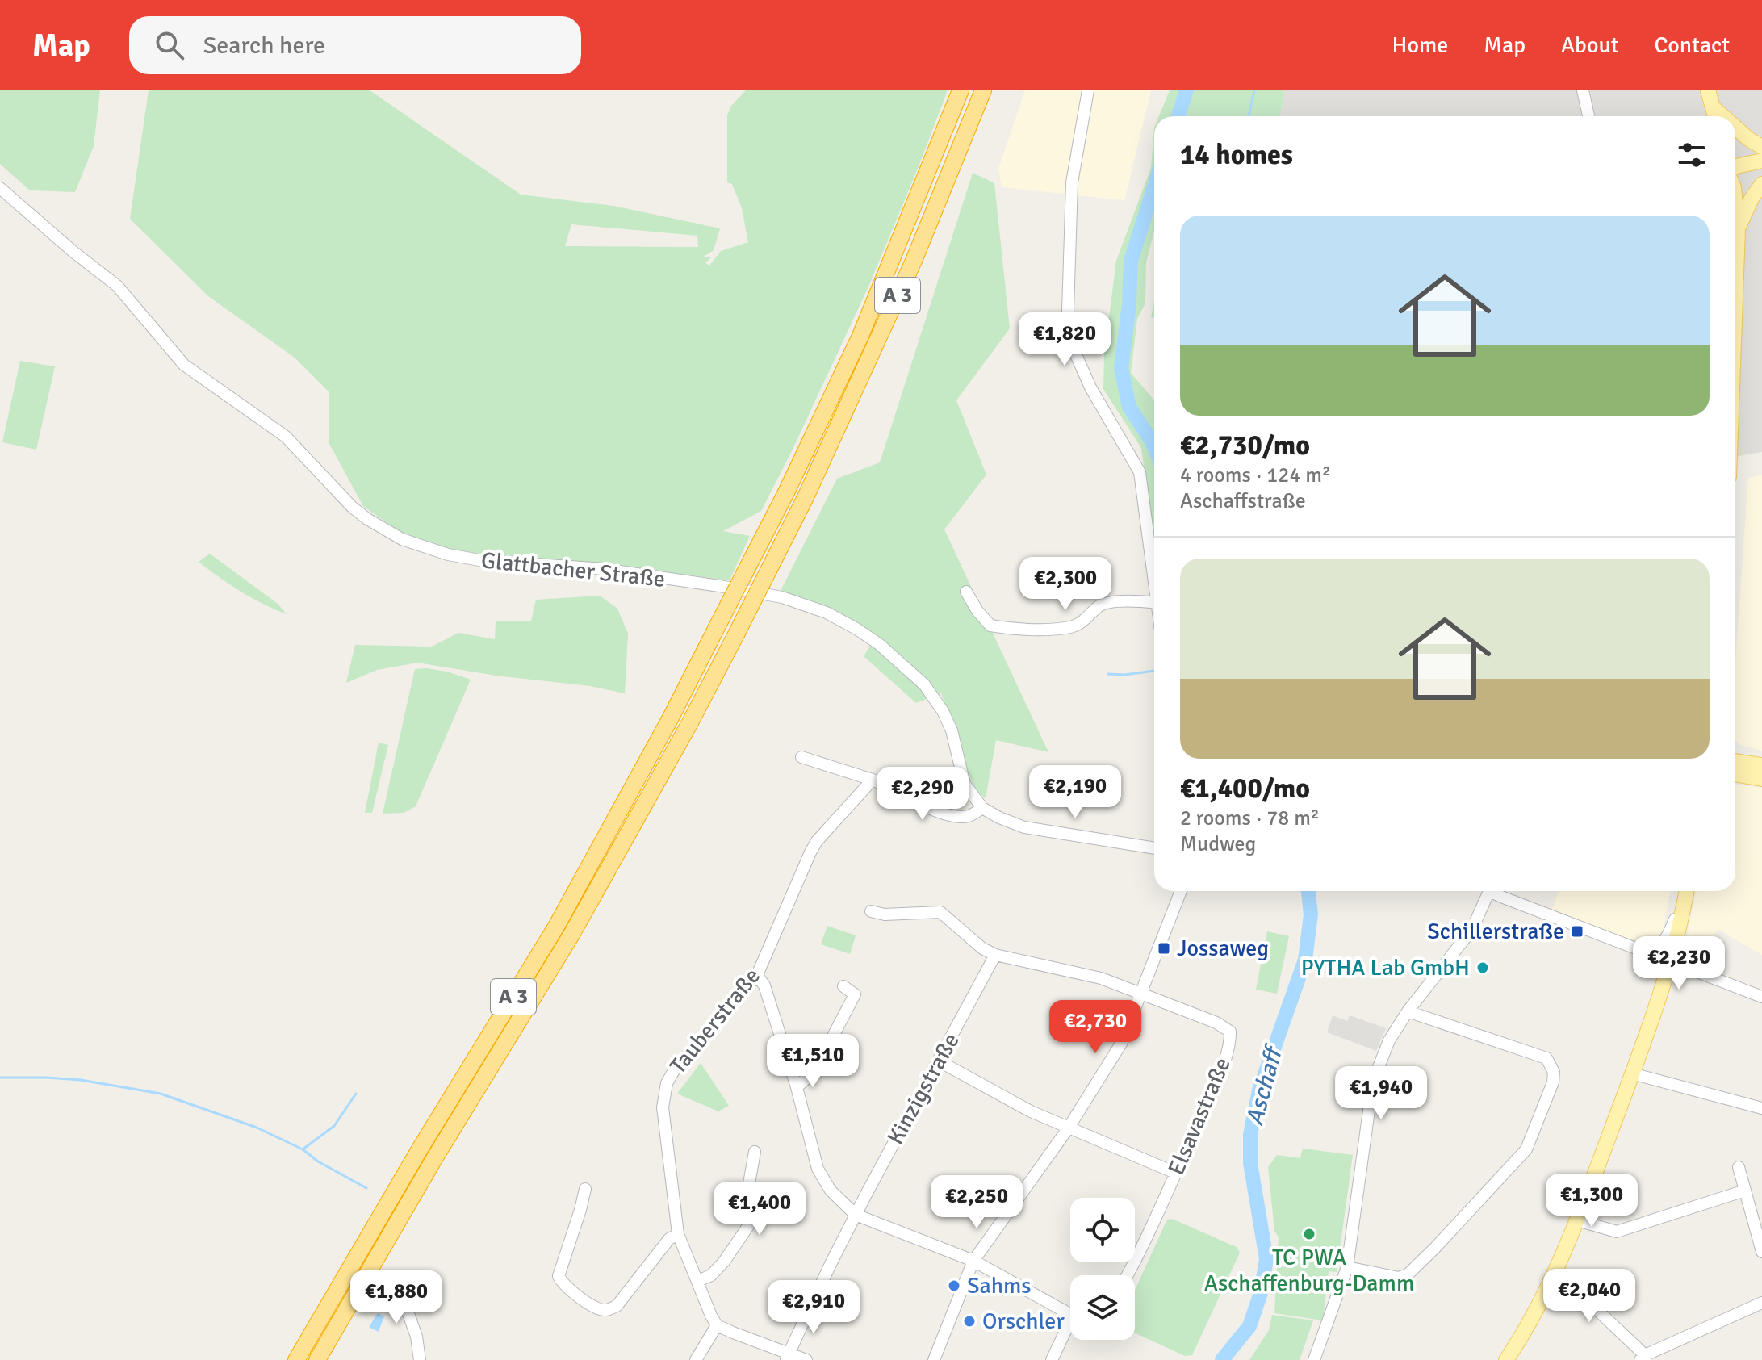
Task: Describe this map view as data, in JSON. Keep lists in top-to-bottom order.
{
  "streets": {
    "highway": ["A 3"],
    "street": [
      "Glattbacher Straße",
      "Tauberstraße",
      "Kinzigstraße",
      "Elsavastraße"
    ]
  },
  "water": ["Aschaff"],
  "places": {
    "transit": ["Schillerstraße", "Jossaweg"],
    "other": [
      "PYTHA Lab GmbH",
      "TC PWA Aschaffenburg-Damm",
      "Sahms",
      "Orschler"
    ]
  },
  "page": {
    "header": "Map",
    "search": "Search here",
    "nav": [
      "Home",
      "Map",
      "About",
      "Contact"
    ],
    "heading": "14 homes",
    "list": [
      {
        "name": "€2,730/mo",
        "note": "4 rooms · 124 m² · Aschaffstraße"
      },
      {
        "name": "€1,400/mo",
        "note": "2 rooms · 78 m² · Mudweg"
      }
    ],
    "price": [
      "€1,820",
      "€2,300",
      "€2,190",
      "€2,290",
      "€2,230",
      "€2,730",
      "€1,510",
      "€1,940",
      "€1,300",
      "€2,250",
      "€1,400",
      "€2,040",
      "€1,880",
      "€2,910"
    ]
  }
}
